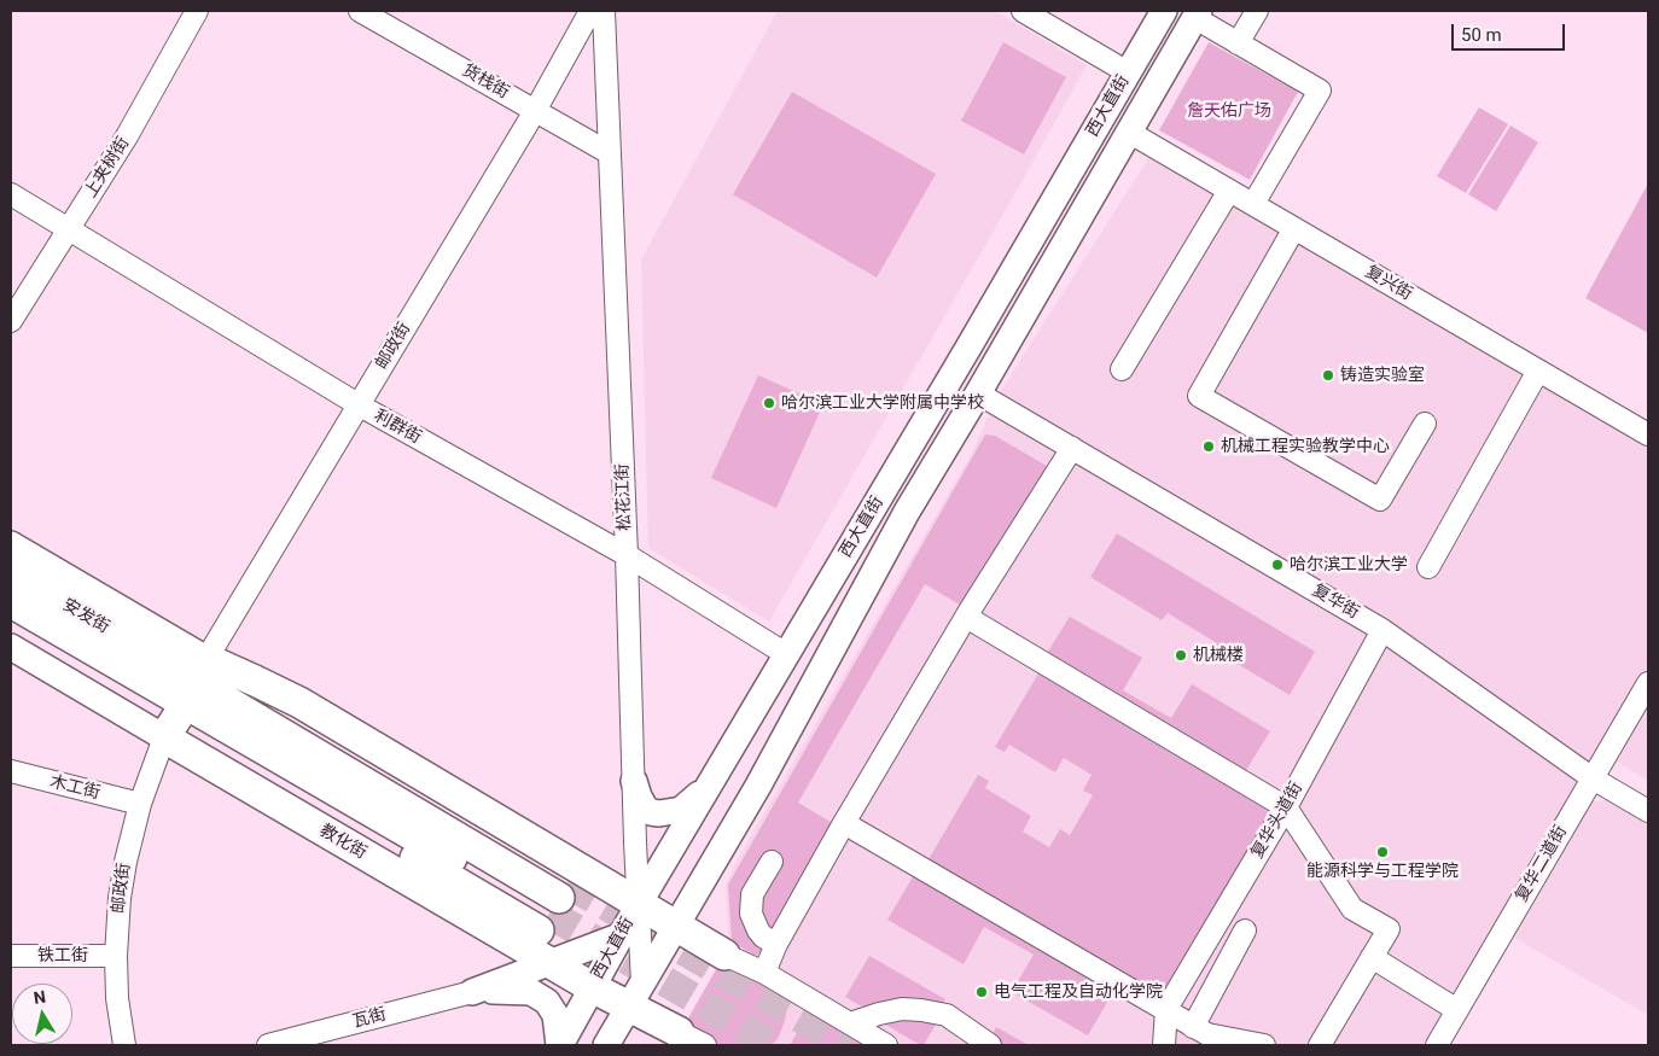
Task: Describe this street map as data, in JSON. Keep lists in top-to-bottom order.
{
  "streets": {
    "highway": ["安发街", "教化街"],
    "main road": ["西大直街"],
    "street": [
      "货栈街",
      "上夹树街",
      "复兴街",
      "邮政街",
      "利群街",
      "松花江街",
      "复华街",
      "木工街",
      "复华头道街",
      "复华二道街",
      "铁工街",
      "瓦街"
    ]
  },
  "crossings": [
    ["货栈街", "邮政街"],
    ["货栈街", "松花江街"],
    ["西大直街", "复兴街"],
    ["西大直街", "利群街"],
    ["西大直街", "松花江街"],
    ["西大直街", "复华街"],
    ["西大直街", "教化街"],
    ["上夹树街", "利群街"],
    ["邮政街", "利群街"],
    ["邮政街", "木工街"],
    ["邮政街", "教化街"],
    ["邮政街", "铁工街"],
    ["利群街", "松花江街"],
    ["松花江街", "教化街"],
    ["复华街", "复华头道街"],
    ["复华街", "复华二道街"],
    ["安发街", "教化街"]
  ],
  "parks": ["詹天佑广场"],
  "places": [
    "铸造实验室",
    "哈尔滨工业大学附属中学校",
    "机械工程实验教学中心",
    "哈尔滨工业大学",
    "机械楼",
    "能源科学与工程学院",
    "电气工程及自动化学院"
  ],
  "scale_bar": "50 m",
  "north": "top"
}
